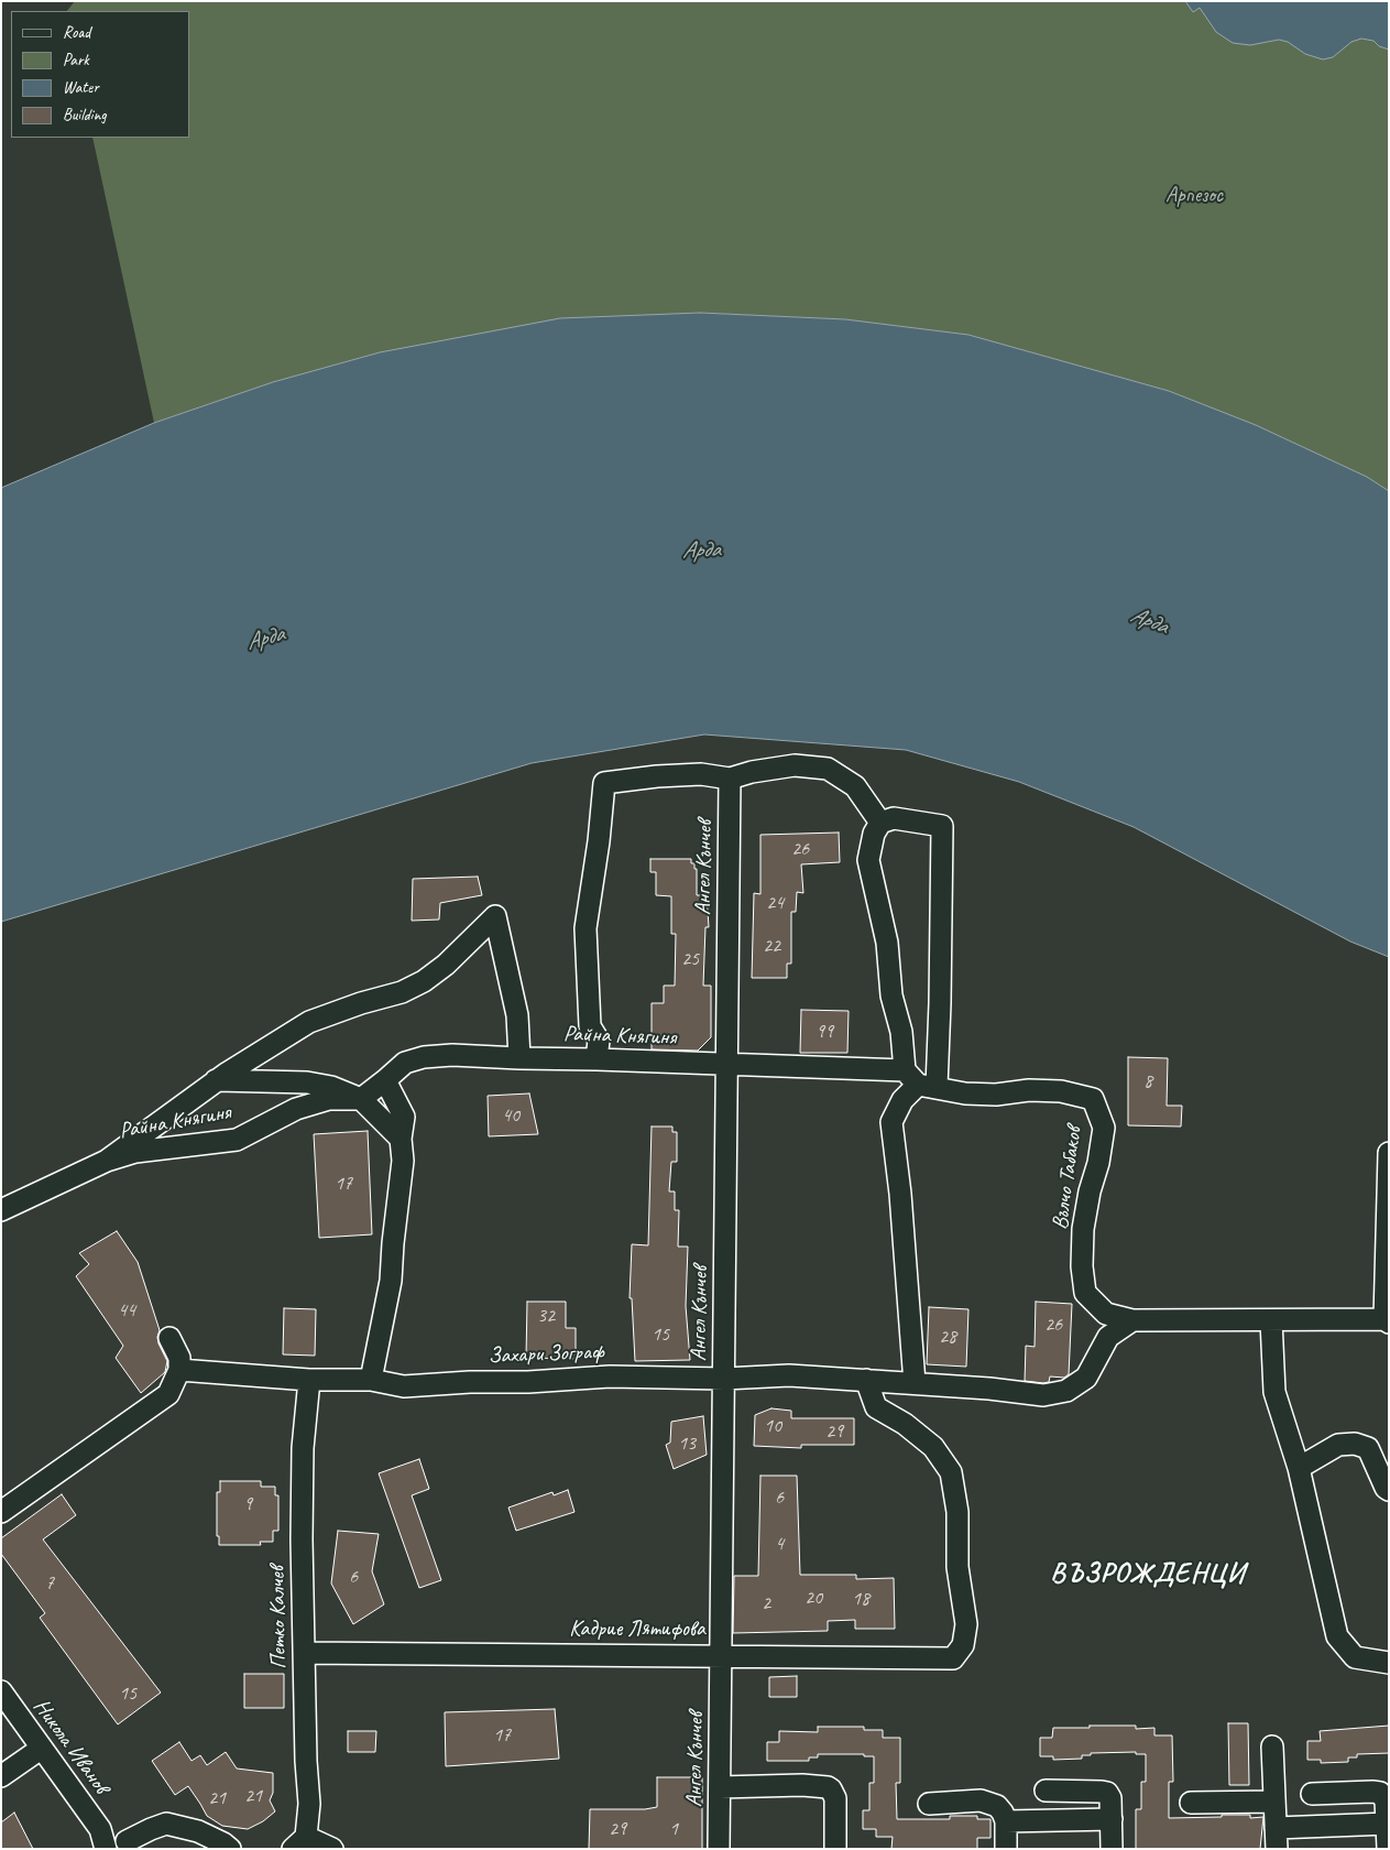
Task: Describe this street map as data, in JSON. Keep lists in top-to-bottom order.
{
  "streets": {
    "street": [
      "Ангел Кънчев",
      "Райна Княгиня",
      "Вълчо Табаков",
      "Захари Зограф",
      "Петко Калчев",
      "Кадрие Лятифова",
      "Никола Иванов"
    ]
  },
  "crossings": [
    ["Ангел Кънчев", "Райна Княгиня"],
    ["Ангел Кънчев", "Захари Зограф"],
    ["Ангел Кънчев", "Кадрие Лятифова"],
    ["Райна Княгиня", "Вълчо Табаков"],
    ["Вълчо Табаков", "Захари Зограф"],
    ["Захари Зограф", "Петко Калчев"],
    ["Захари Зограф", "Кадрие Лятифова"],
    ["Петко Калчев", "Кадрие Лятифова"]
  ],
  "districts": ["ВЪЗРОЖДЕНЦИ"],
  "water": ["Арда"],
  "parks": ["Арпезос"],
  "house_numbers": [
    "26",
    "24",
    "22",
    "25",
    "99",
    "8",
    "40",
    "17",
    "44",
    "32",
    "26",
    "15",
    "28",
    "10",
    "29",
    "13",
    "6",
    "9",
    "4",
    "6",
    "7",
    "20",
    "18",
    "2",
    "15",
    "17",
    "21",
    "21",
    "29",
    "1"
  ],
  "legend": [
    "Road",
    "Park",
    "Water",
    "Building"
  ]
}
